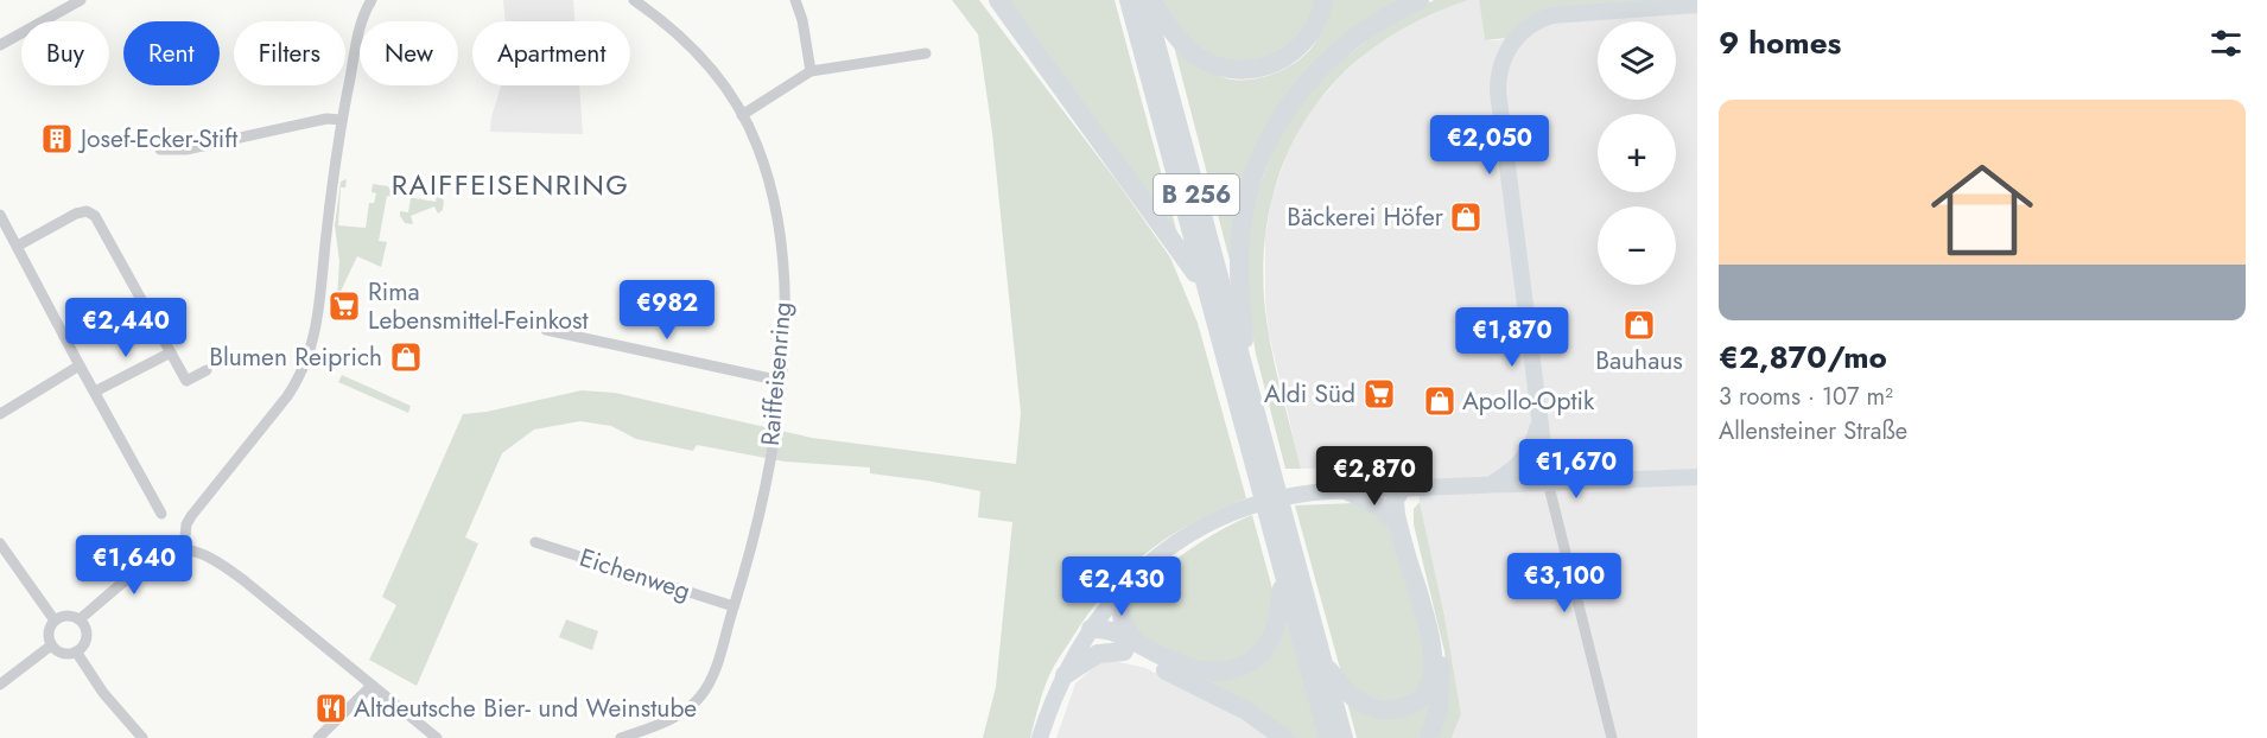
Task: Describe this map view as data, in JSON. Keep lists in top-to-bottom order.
{
  "streets": {
    "highway": ["B 256"],
    "street": ["Raiffeisenring", "Eichenweg"]
  },
  "crossings": [
    ["Raiffeisenring", "Eichenweg"]
  ],
  "districts": ["RAIFFEISENRING"],
  "places": {
    "building": ["Josef-Ecker-Stift"],
    "shop": [
      "Bäckerei Höfer",
      "Bauhaus",
      "Blumen Reiprich",
      "Apollo-Optik"
    ],
    "supermarket": ["Rima Lebensmittel-Feinkost", "Aldi Süd"],
    "restaurant": ["Altdeutsche Bier- und Weinstube"]
  },
  "page": {
    "heading": "9 homes",
    "map_buttons": ["+", "−"],
    "chip": [
      "Buy",
      "Rent",
      "Filters",
      "New",
      "Apartment"
    ],
    "list": [
      {
        "name": "€2,870/mo",
        "note": "3 rooms · 107 m² · Allensteiner Straße"
      }
    ],
    "price": [
      "€2,050",
      "€982",
      "€2,440",
      "€1,870",
      "€1,670",
      "€2,870",
      "€1,640",
      "€3,100",
      "€2,430"
    ]
  }
}
